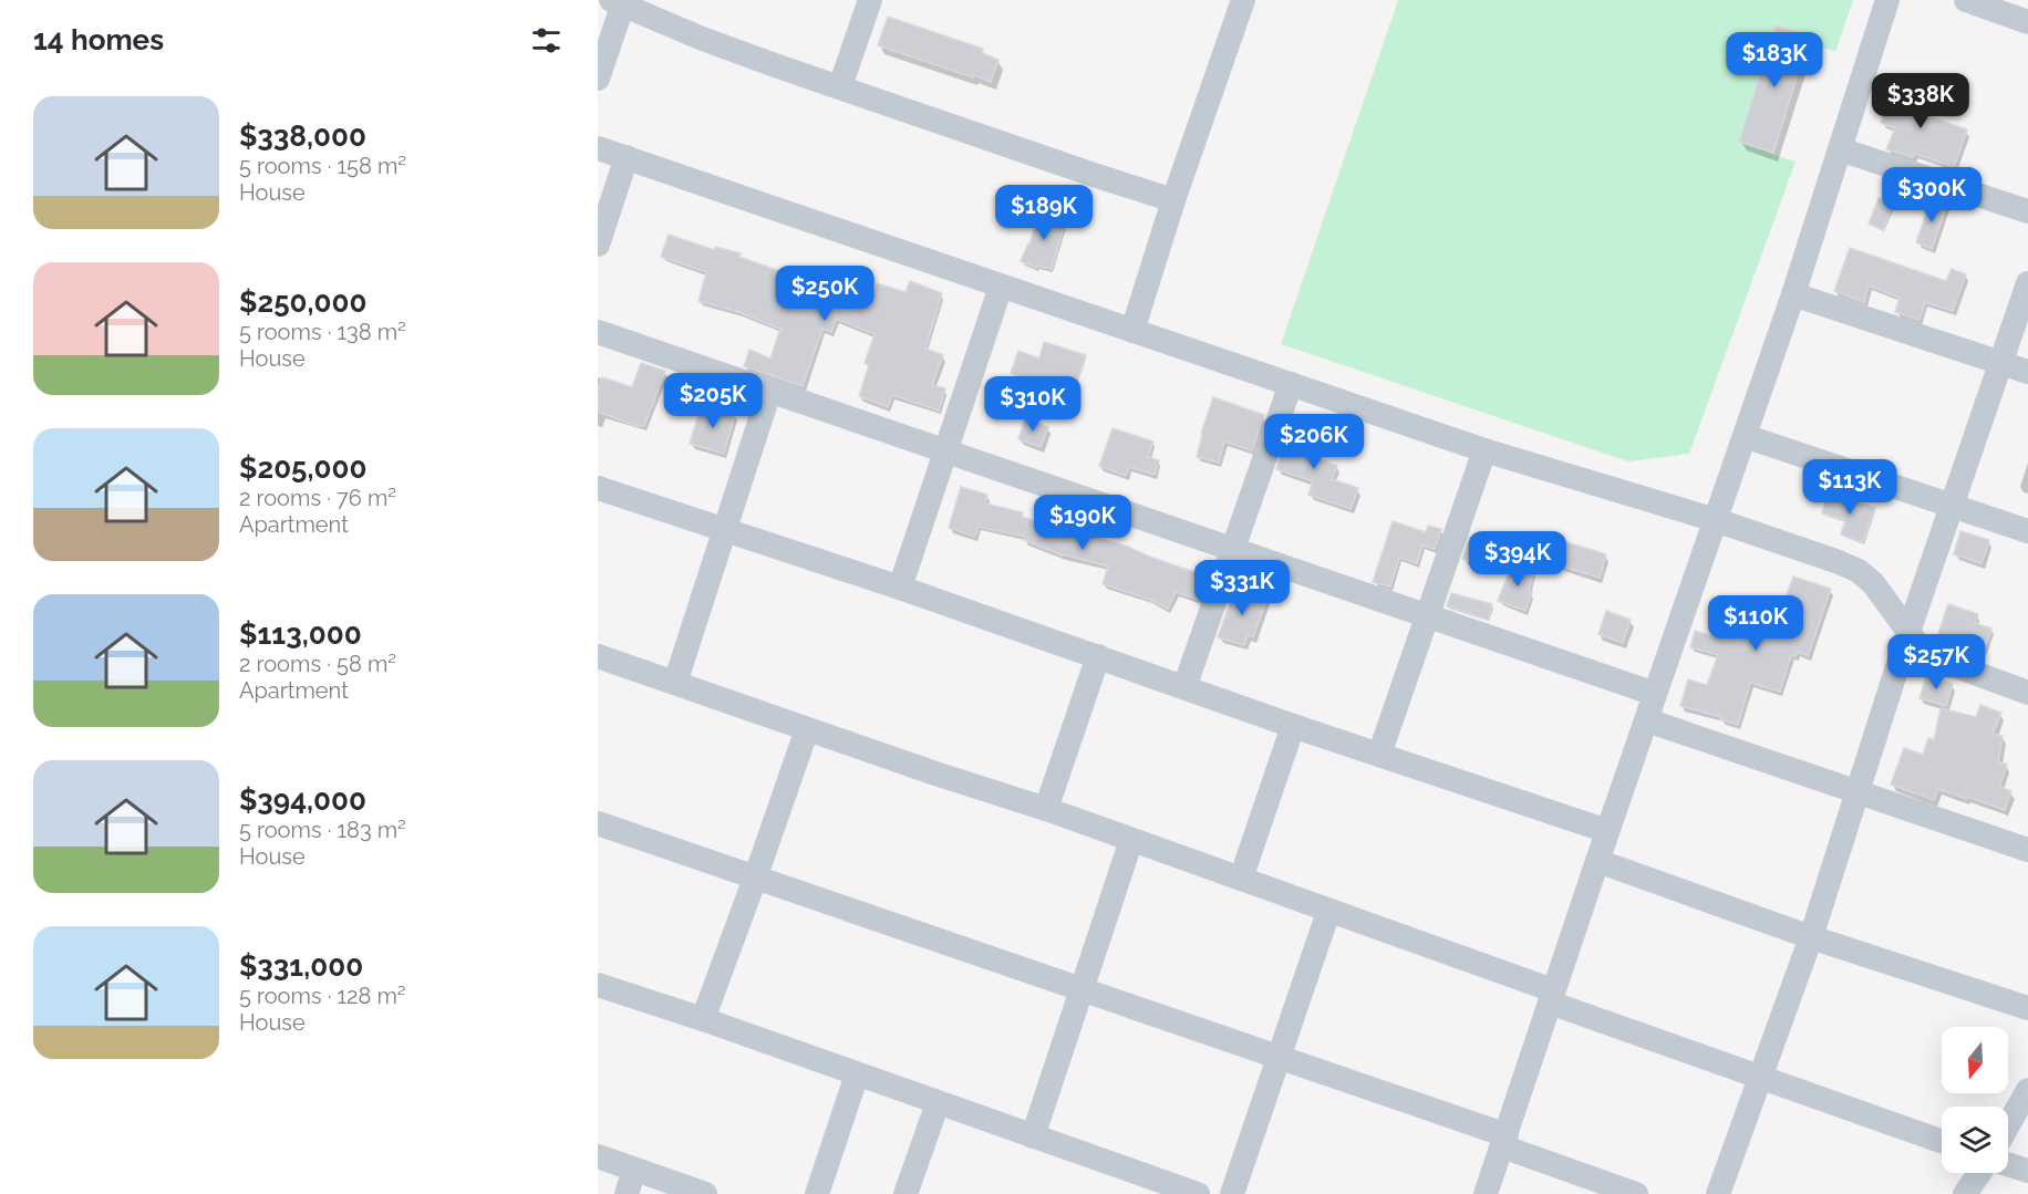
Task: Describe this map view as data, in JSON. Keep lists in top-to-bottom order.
{
  "north": "bottom",
  "page": {
    "heading": "14 homes",
    "price": [
      "$183K",
      "$338K",
      "$300K",
      "$189K",
      "$250K",
      "$205K",
      "$310K",
      "$206K",
      "$113K",
      "$190K",
      "$394K",
      "$331K",
      "$110K",
      "$257K"
    ],
    "list": [
      {
        "name": "$338,000",
        "note": "5 rooms · 158 m² · House"
      },
      {
        "name": "$250,000",
        "note": "5 rooms · 138 m² · House"
      },
      {
        "name": "$205,000",
        "note": "2 rooms · 76 m² · Apartment"
      },
      {
        "name": "$113,000",
        "note": "2 rooms · 58 m² · Apartment"
      },
      {
        "name": "$394,000",
        "note": "5 rooms · 183 m² · House"
      },
      {
        "name": "$331,000",
        "note": "5 rooms · 128 m² · House"
      }
    ]
  }
}
